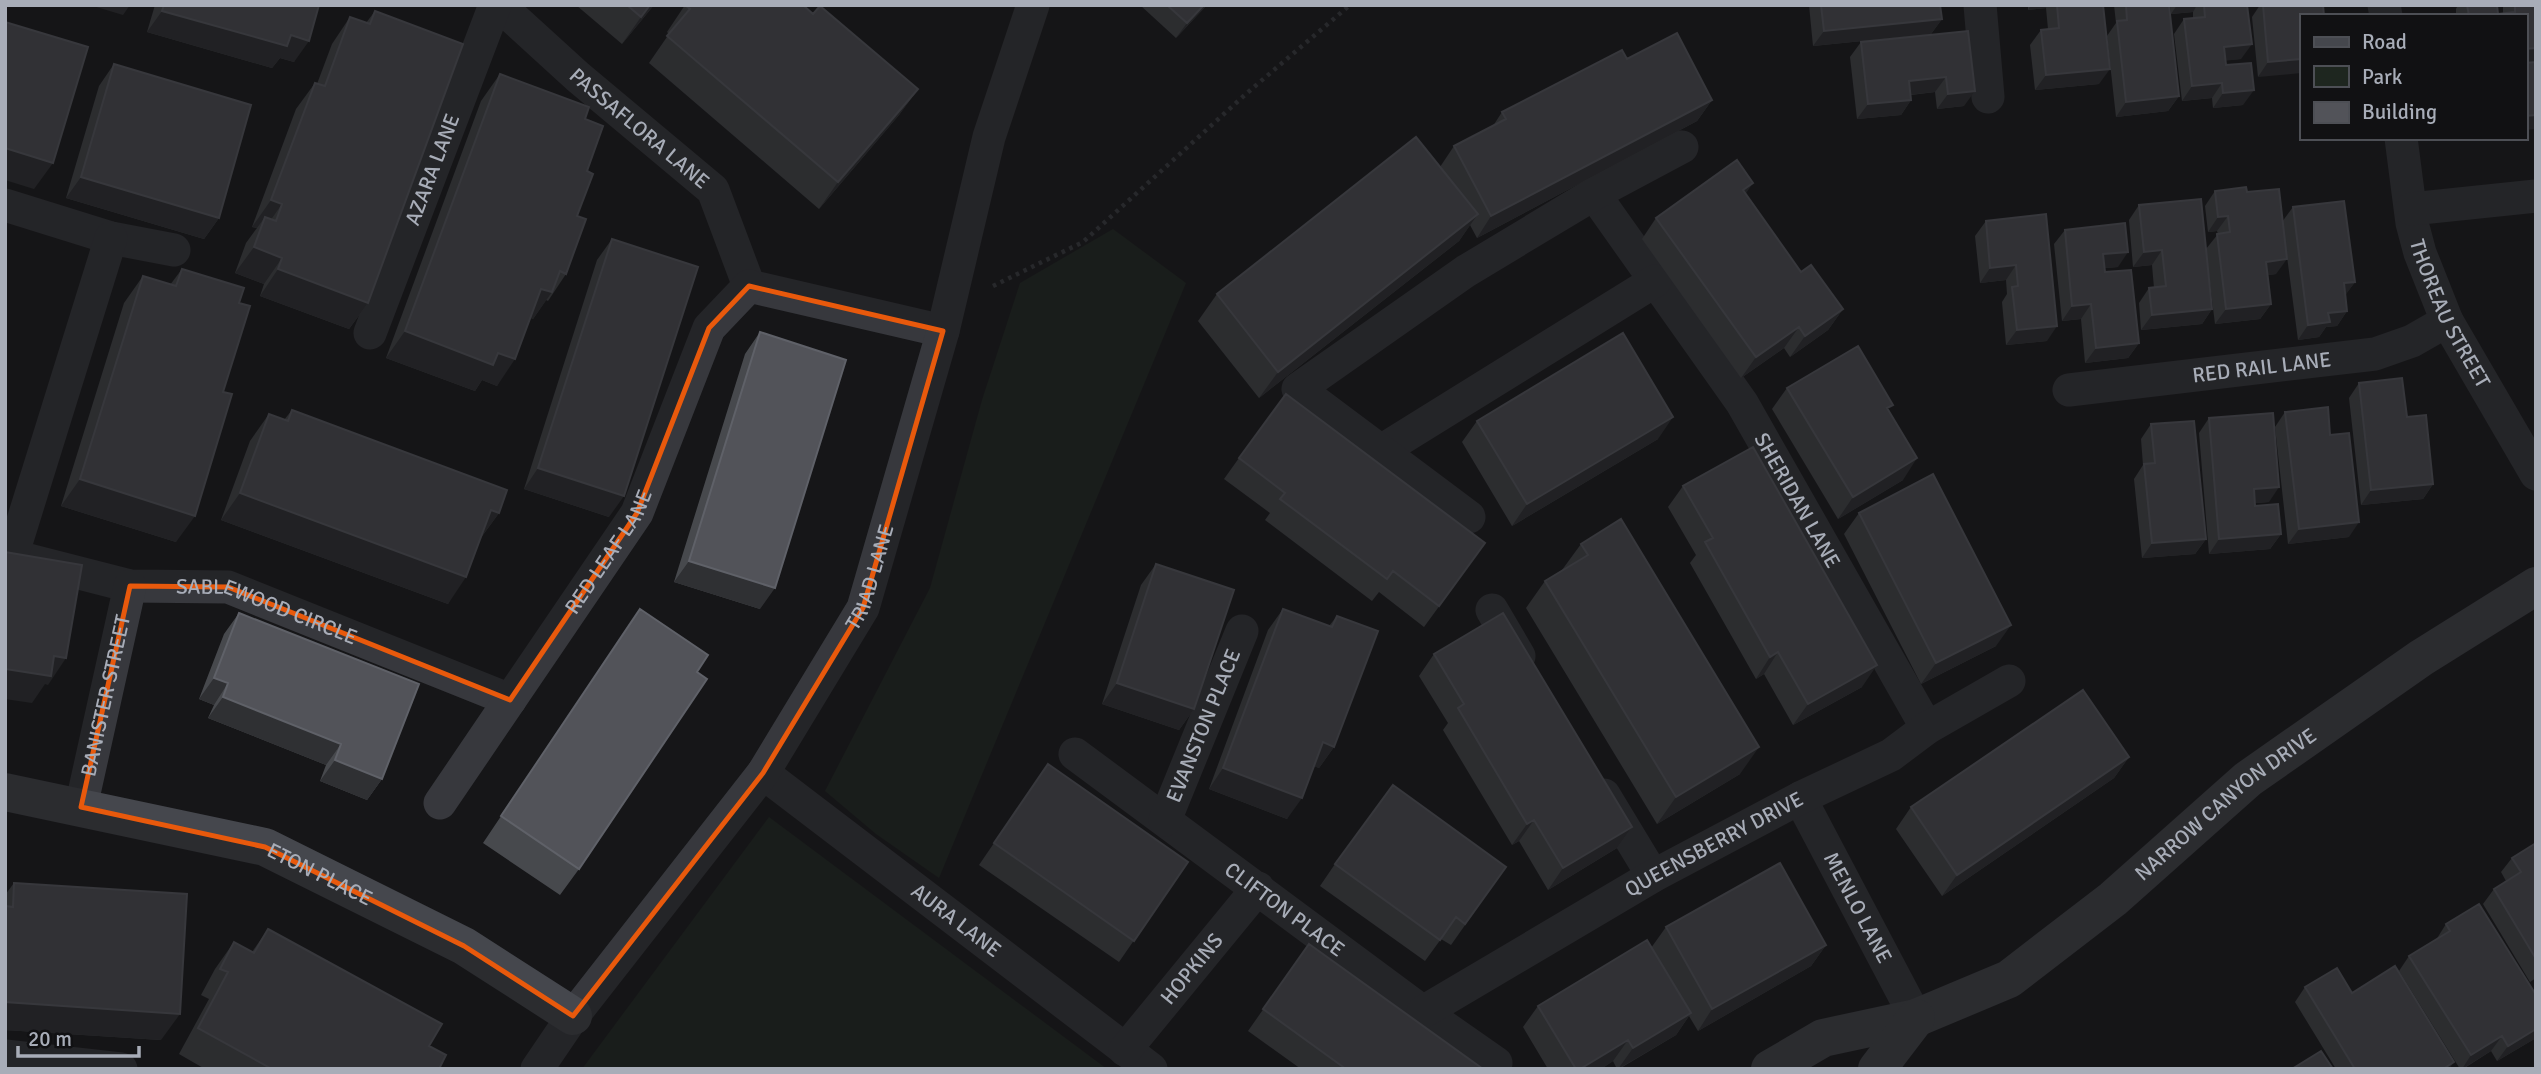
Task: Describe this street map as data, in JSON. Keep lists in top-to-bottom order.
{
  "streets": {
    "street": [
      "PASSAFLORA LANE",
      "AZARA LANE",
      "THOREAU STREET",
      "RED RAIL LANE",
      "SHERIDAN LANE",
      "RED LEAF LANE",
      "TRIAD LANE",
      "SABLEWOOD CIRCLE",
      "BANISTER STREET",
      "EVANSTON PLACE",
      "NARROW CANYON DRIVE",
      "QUEENSBERRY DRIVE",
      "ETON PLACE",
      "MENLO LANE",
      "CLIFTON PLACE",
      "AURA LANE",
      "HOPKINS"
    ]
  },
  "crossings": [
    ["PASSAFLORA LANE", "AZARA LANE"],
    ["PASSAFLORA LANE", "RED LEAF LANE"],
    ["THOREAU STREET", "RED RAIL LANE"],
    ["SHERIDAN LANE", "QUEENSBERRY DRIVE"],
    ["RED LEAF LANE", "SABLEWOOD CIRCLE"],
    ["TRIAD LANE", "ETON PLACE"],
    ["TRIAD LANE", "AURA LANE"],
    ["SABLEWOOD CIRCLE", "BANISTER STREET"],
    ["BANISTER STREET", "ETON PLACE"],
    ["EVANSTON PLACE", "CLIFTON PLACE"],
    ["NARROW CANYON DRIVE", "MENLO LANE"],
    ["QUEENSBERRY DRIVE", "MENLO LANE"],
    ["QUEENSBERRY DRIVE", "CLIFTON PLACE"],
    ["CLIFTON PLACE", "HOPKINS"],
    ["AURA LANE", "HOPKINS"]
  ],
  "legend": ["Road", "Park", "Building"],
  "scale_bar": "20 m"
}
